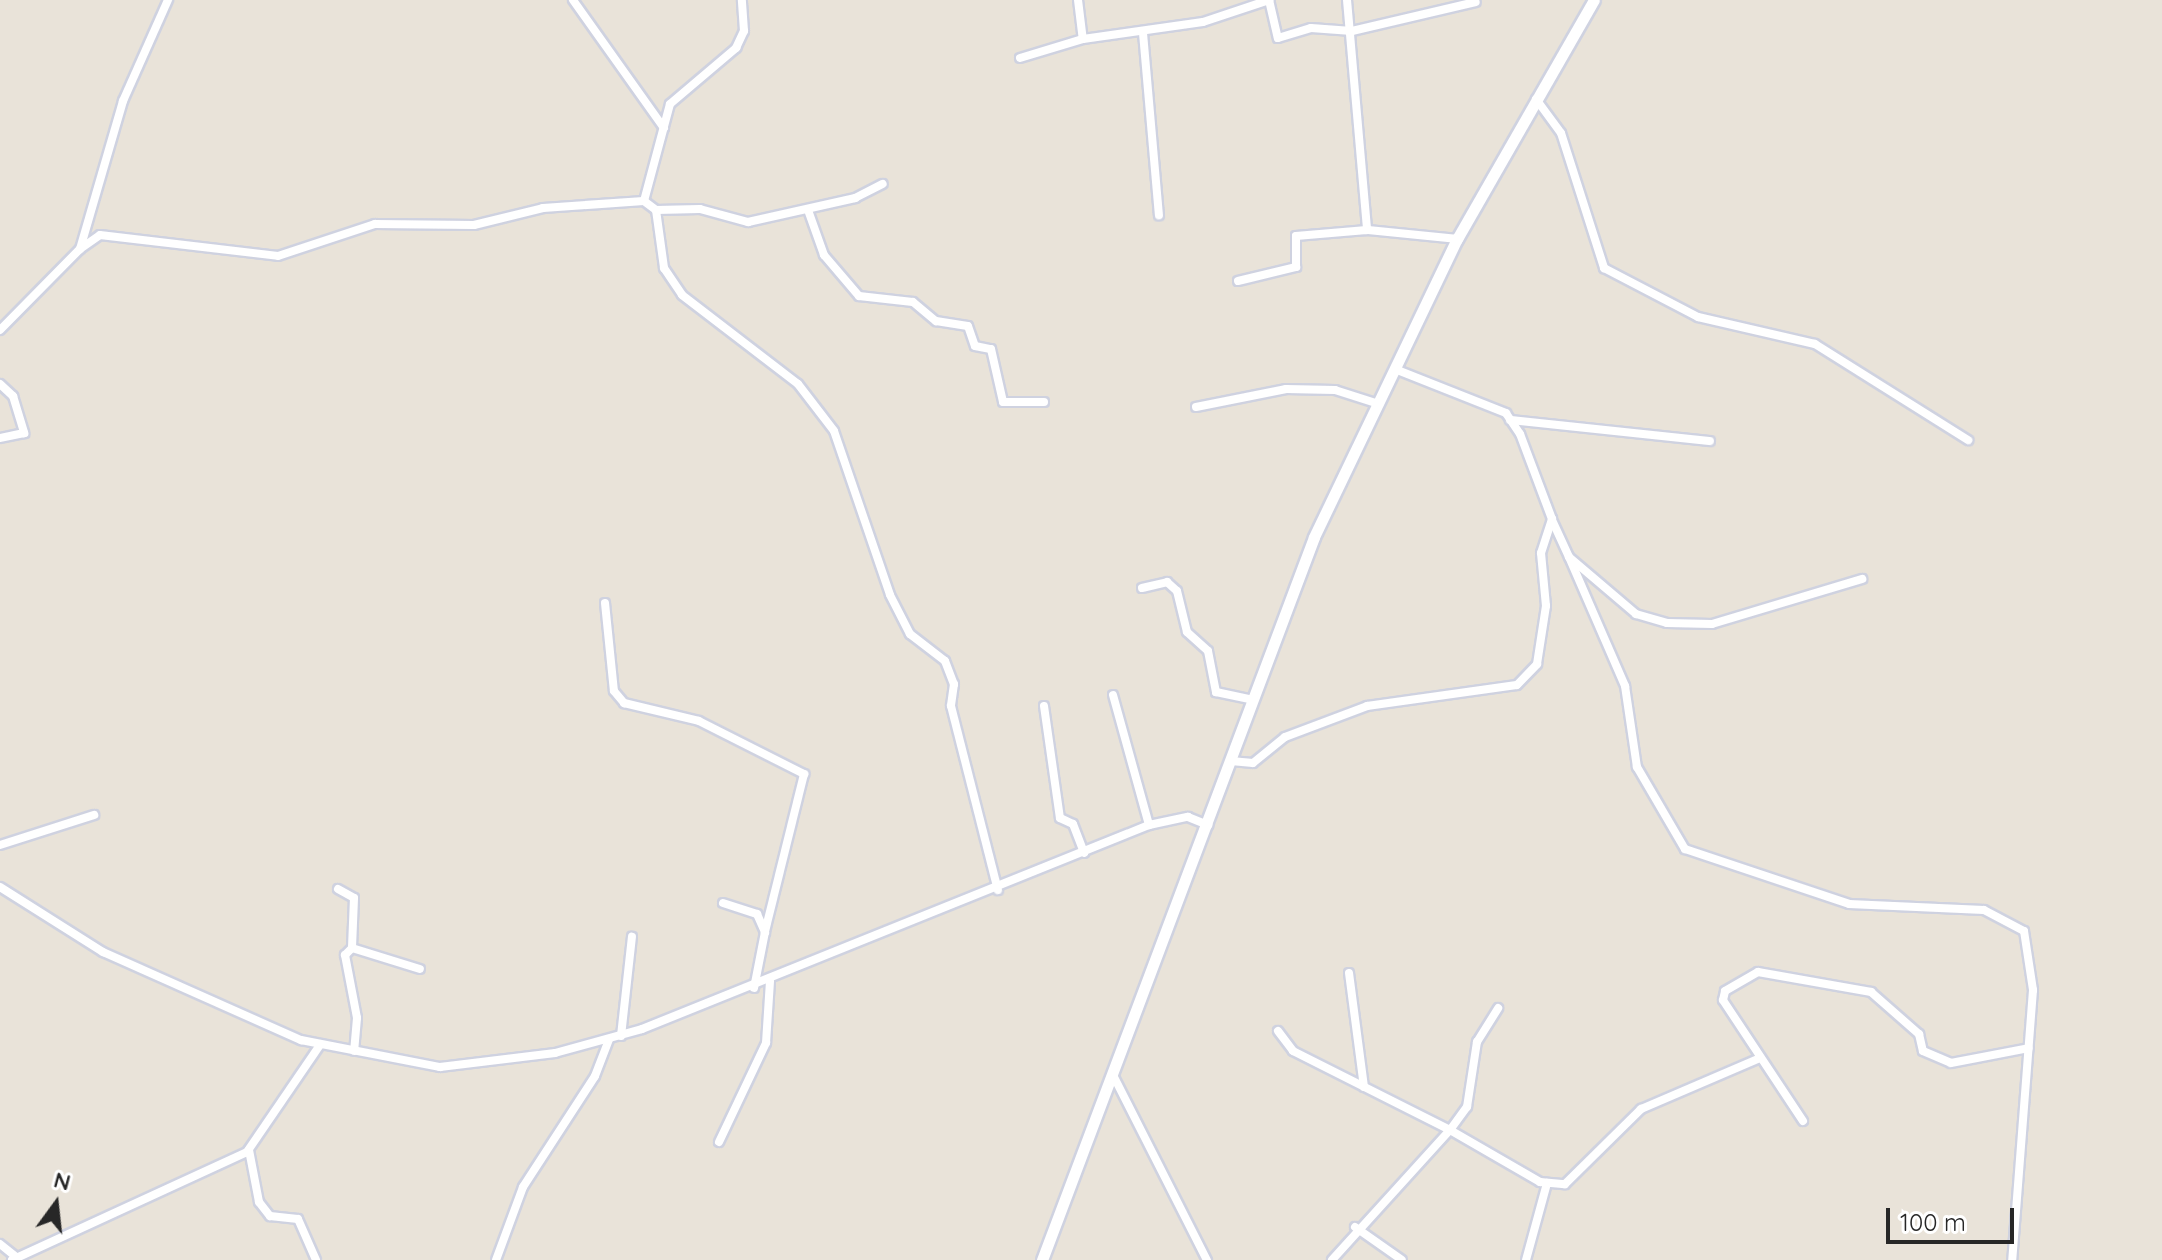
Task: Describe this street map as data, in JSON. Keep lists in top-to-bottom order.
{
  "scale_bar": "100 m",
  "north": "top"
}
